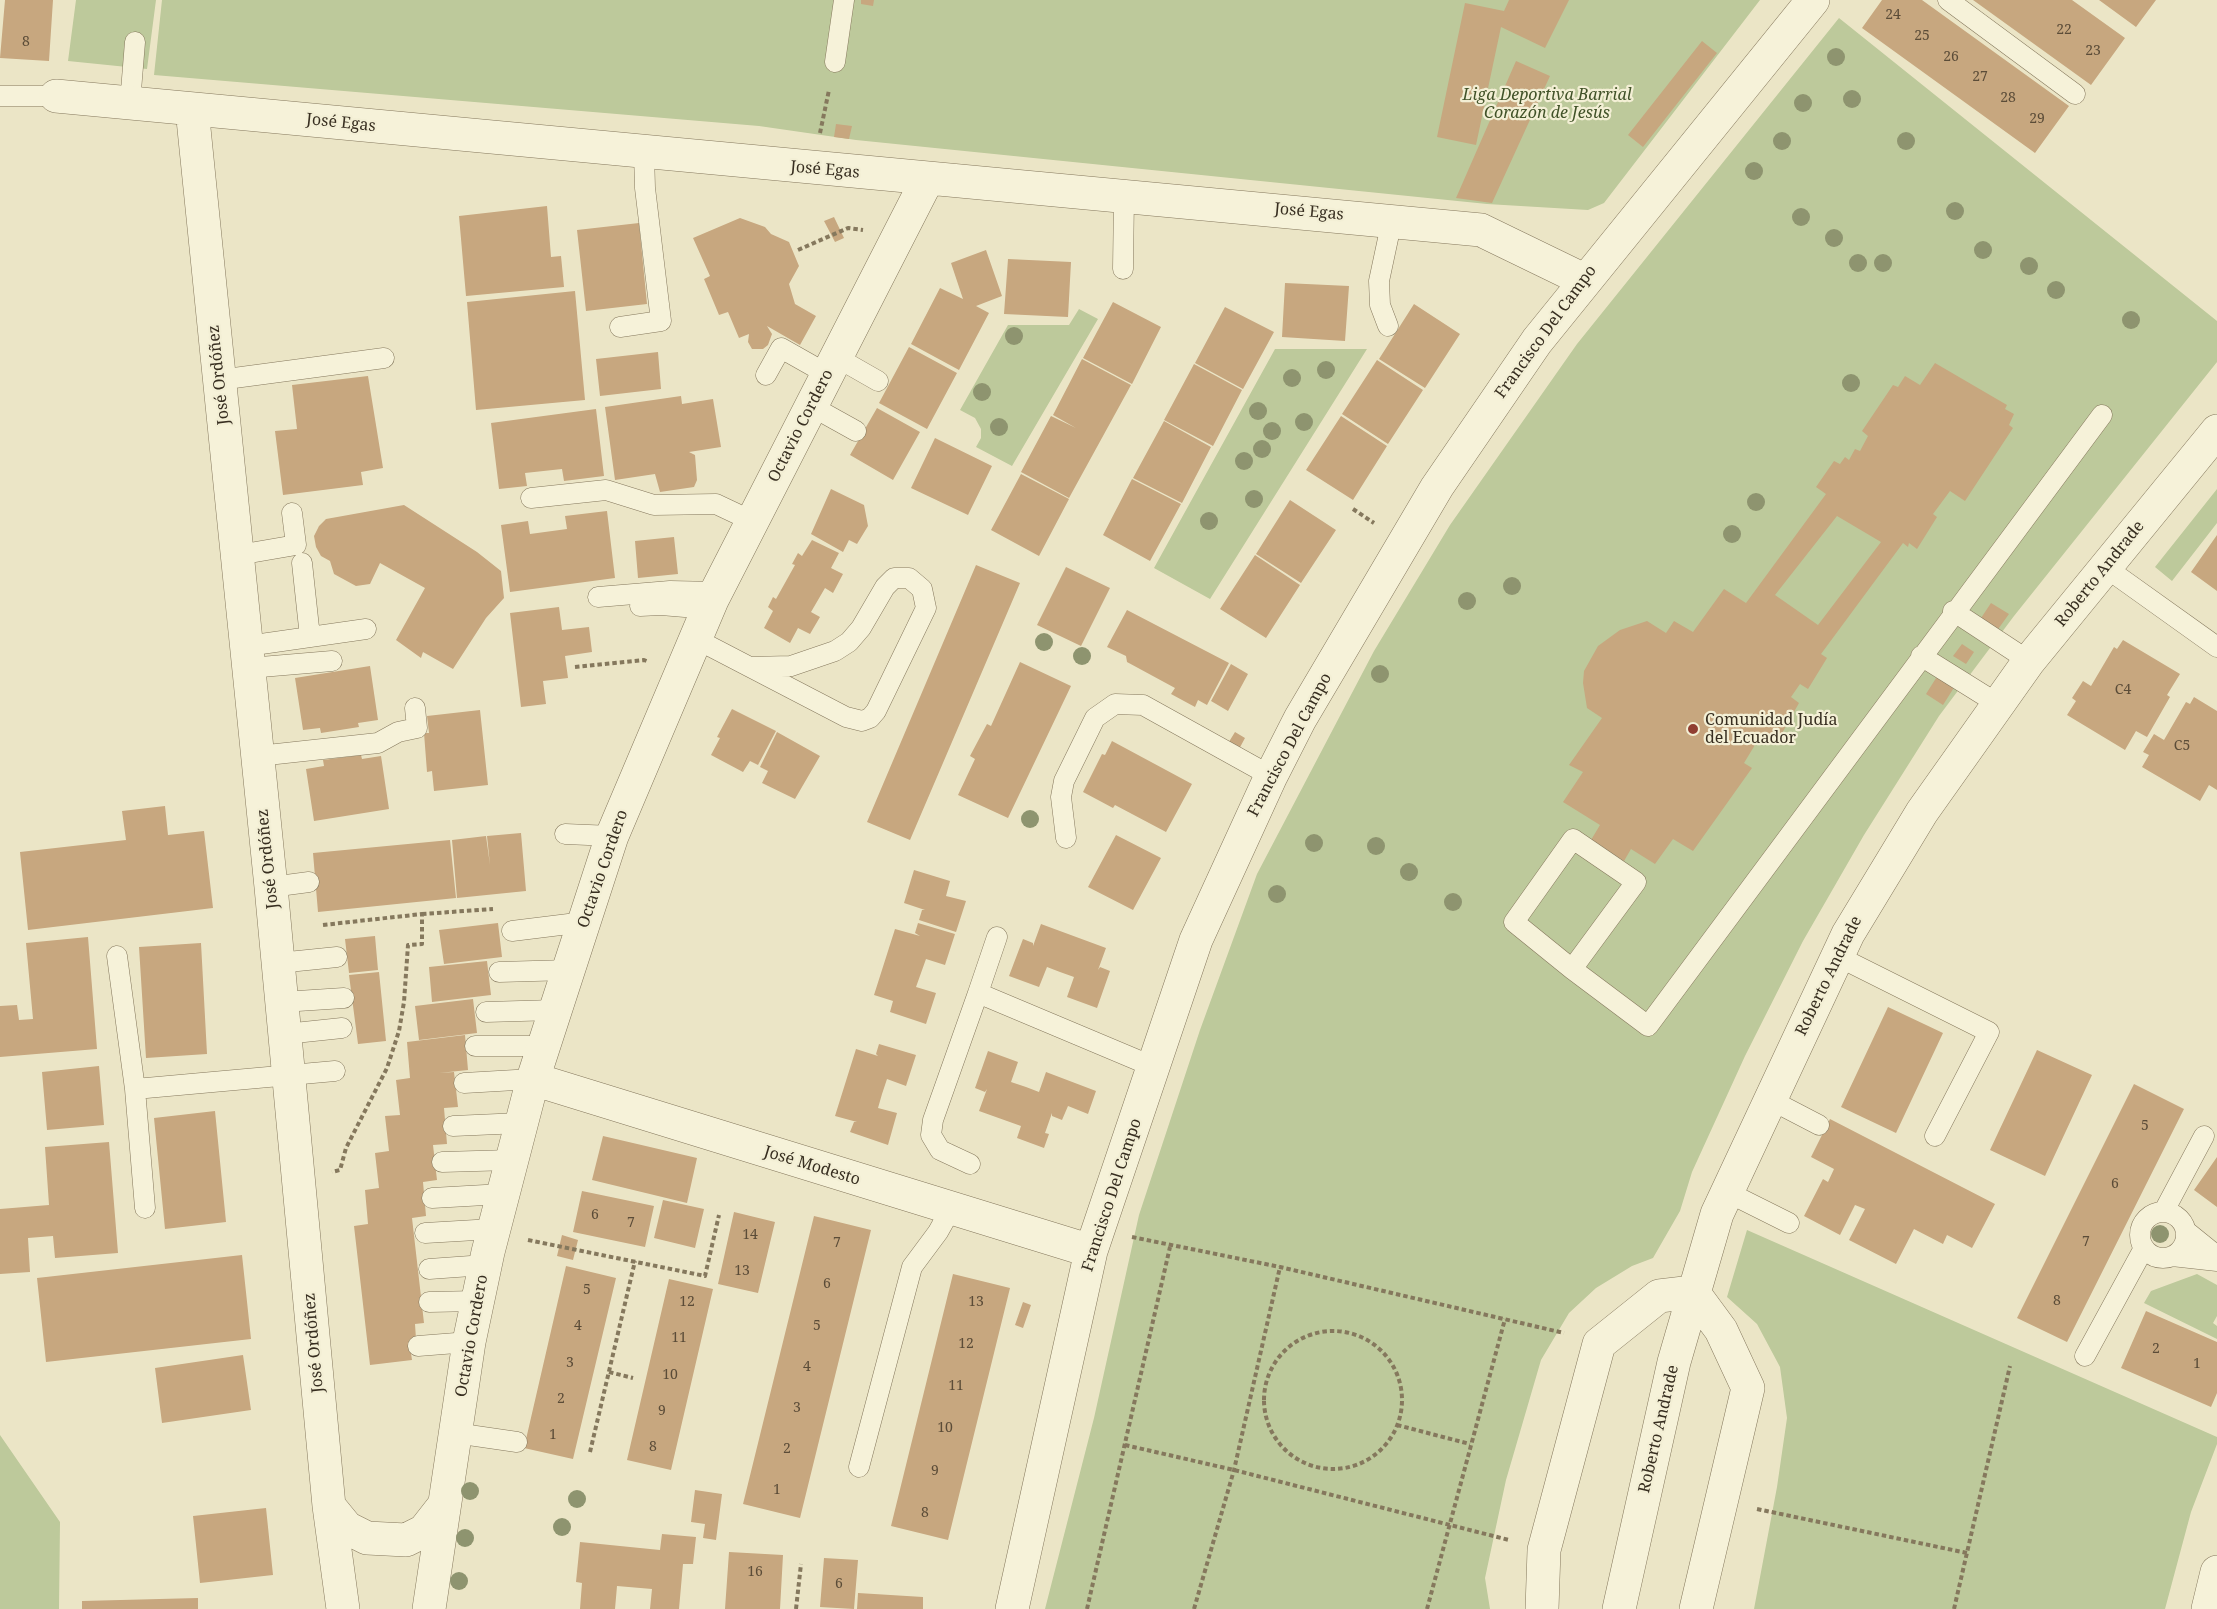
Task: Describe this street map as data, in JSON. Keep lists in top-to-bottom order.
{
  "streets": {
    "street": [
      "José Egas",
      "Francisco Del Campo",
      "José Ordóñez",
      "Octavio Cordero",
      "Roberto Andrade",
      "José Modesto"
    ]
  },
  "crossings": [
    ["José Egas", "Francisco Del Campo"],
    ["José Egas", "José Ordóñez"],
    ["José Egas", "Octavio Cordero"],
    ["Francisco Del Campo", "José Modesto"],
    ["Octavio Cordero", "José Modesto"]
  ],
  "parks": ["Liga Deportiva Barrial Corazón de Jesús"],
  "places": ["Comunidad Judía del Ecuador"],
  "house_numbers": [
    "24",
    "22",
    "25",
    "8",
    "23",
    "26",
    "27",
    "28",
    "29",
    "C4",
    "C5",
    "5",
    "6",
    "6",
    "7",
    "14",
    "7",
    "7",
    "13",
    "6",
    "5",
    "8",
    "12",
    "13",
    "4",
    "5",
    "11",
    "12",
    "2",
    "3",
    "1",
    "4",
    "10",
    "11",
    "2",
    "3",
    "9",
    "10",
    "1",
    "8",
    "2",
    "9",
    "1",
    "8",
    "16",
    "6"
  ]
}
